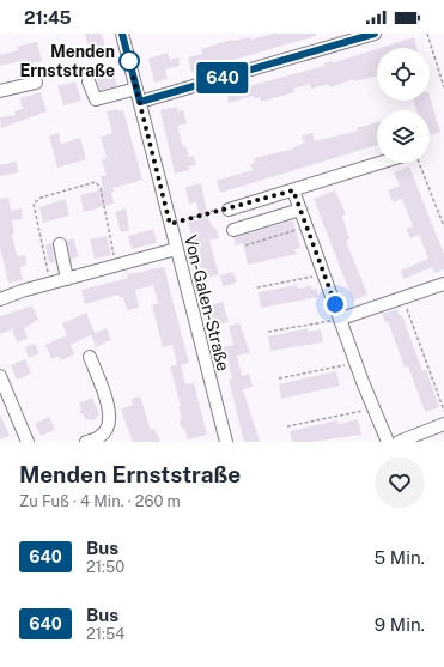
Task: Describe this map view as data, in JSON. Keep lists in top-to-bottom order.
{
  "streets": {
    "street": ["Von-Galen-Straße"]
  },
  "places": ["Menden Ernststraße"],
  "lines": ["bus line 640"],
  "page": {
    "status": "21:45",
    "on_map": "640",
    "heading": ["Menden Ernststraße", "Zu Fuß · 4 Min. · 260 m"],
    "list": [
      {
        "mark": "640",
        "name": "Bus",
        "note": "21:50",
        "value": "5 Min."
      },
      {
        "mark": "640",
        "name": "Bus",
        "note": "21:54",
        "value": "9 Min."
      }
    ]
  }
}
